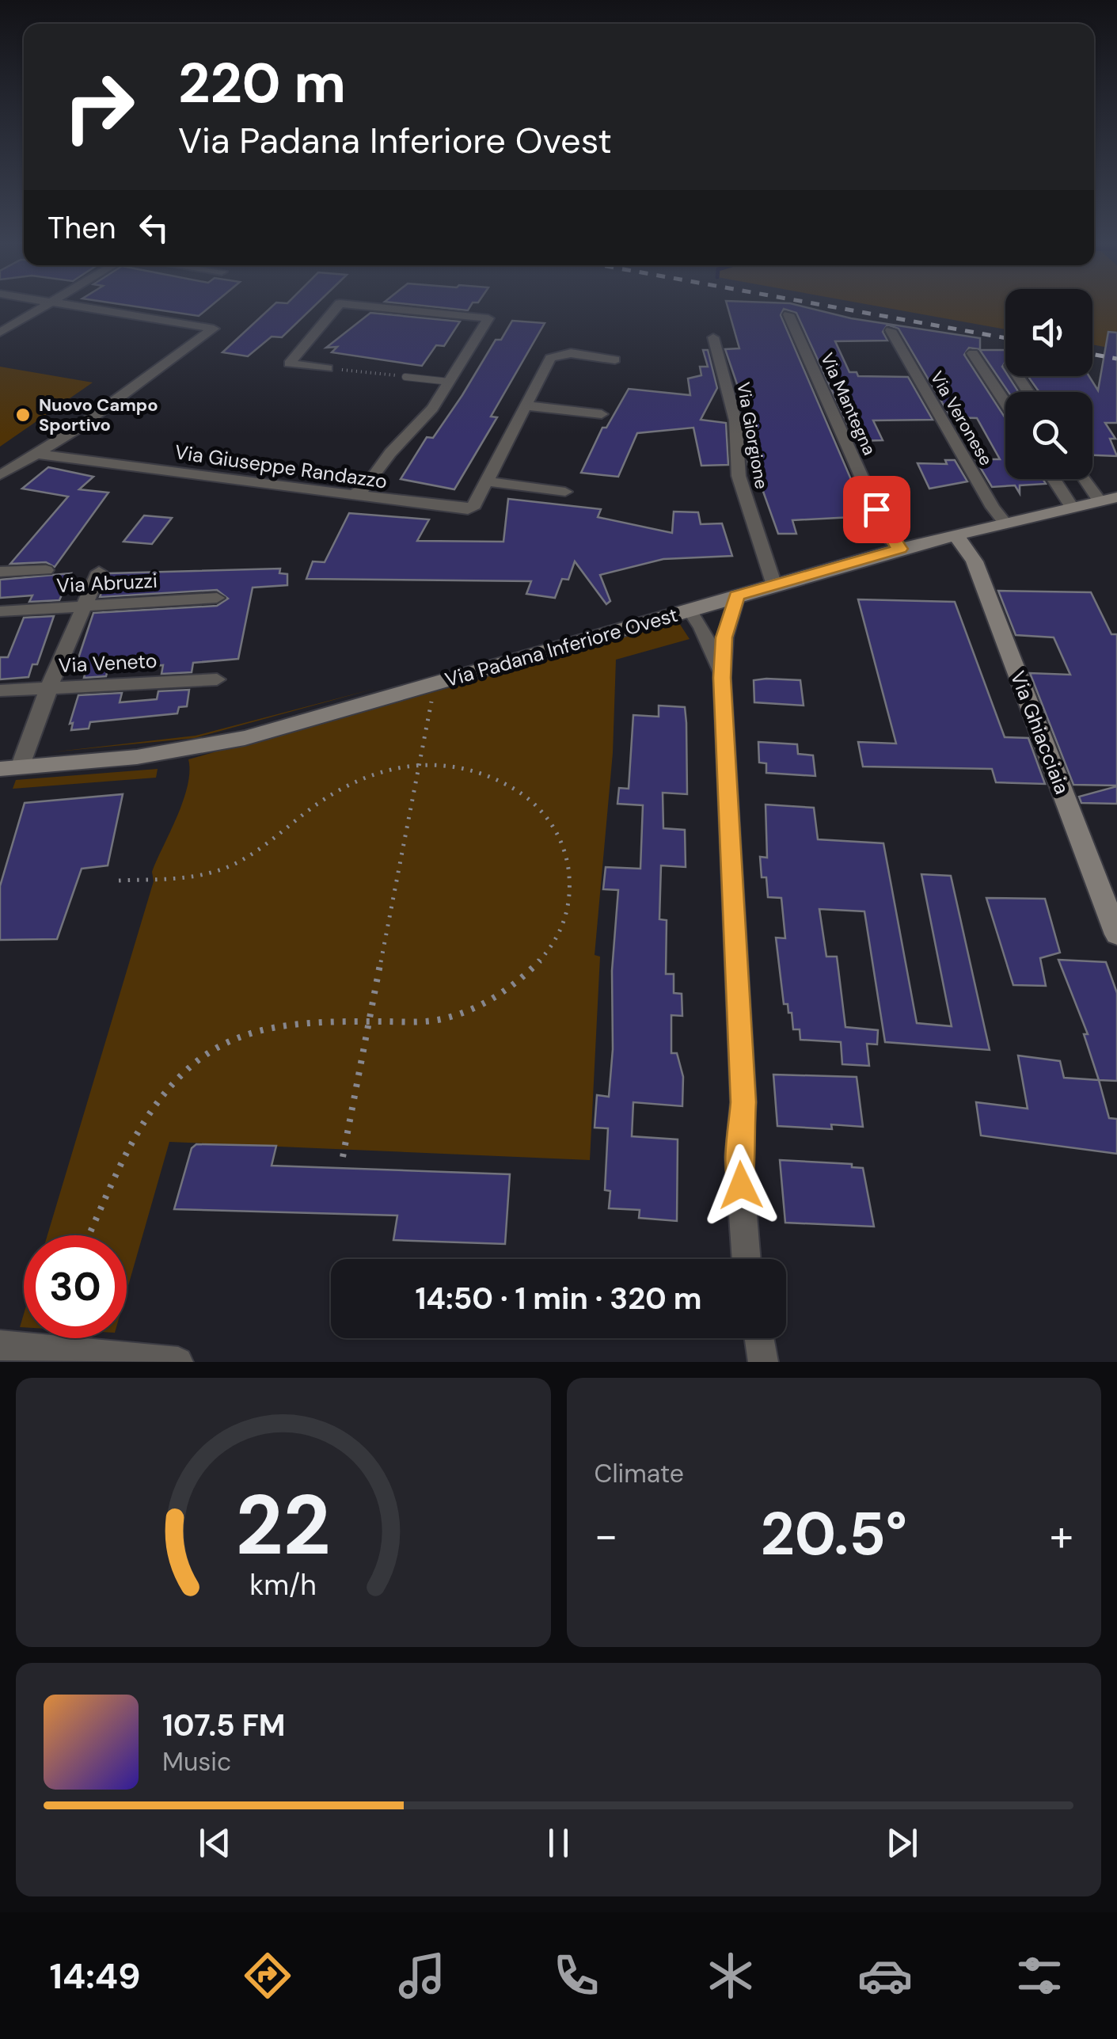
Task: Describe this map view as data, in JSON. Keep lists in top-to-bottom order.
{
  "streets": {
    "street": [
      "Via Mantegna",
      "Via Veronese",
      "Via Giorgione",
      "Via Giuseppe Randazzo",
      "Via Abruzzi",
      "Via Padana Inferiore Ovest",
      "Via Veneto",
      "Via Ghiacciaia"
    ]
  },
  "crossings": [
    ["Via Mantegna", "Via Padana Inferiore Ovest"],
    ["Via Veronese", "Via Padana Inferiore Ovest"],
    ["Via Giorgione", "Via Padana Inferiore Ovest"],
    ["Via Padana Inferiore Ovest", "Via Ghiacciaia"]
  ],
  "places": ["Nuovo Campo Sportivo"],
  "page": {
    "turn": ["220 m", "Via Padana Inferiore Ovest"],
    "then": "Then",
    "limit": "30",
    "trip": "14:50 · 1 min · 320 m",
    "tile": "Climate",
    "heat": ["−", "20.5°", "+"],
    "song": ["107.5 FM", "Music"],
    "tabs": "14:49",
    "gauge": ["22", "km/h"]
  }
}
